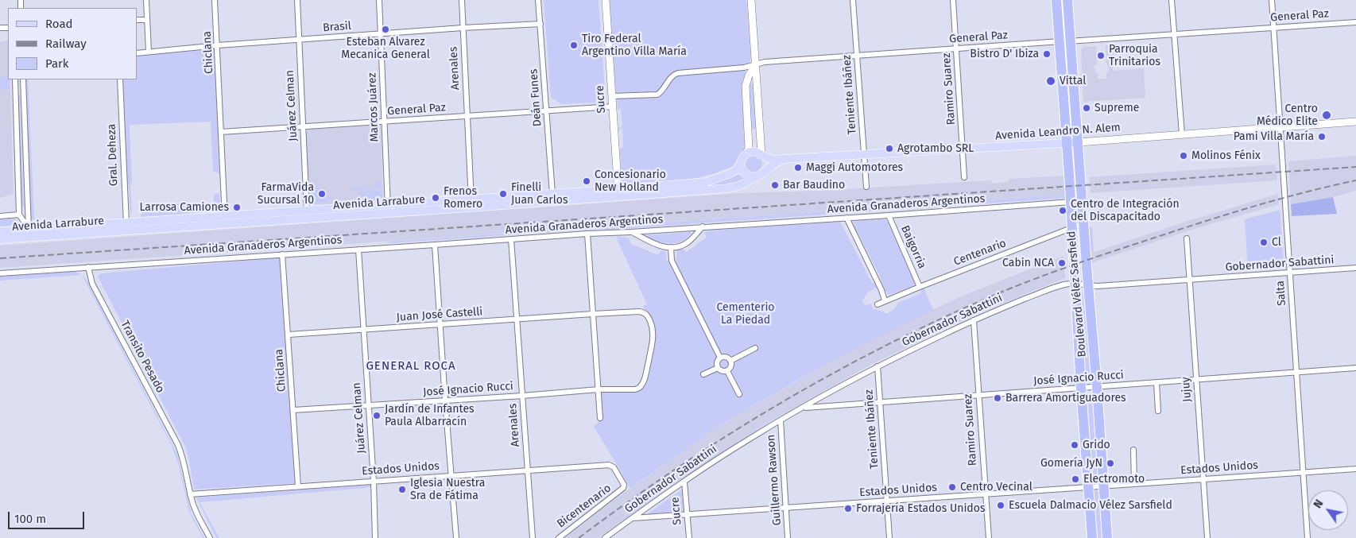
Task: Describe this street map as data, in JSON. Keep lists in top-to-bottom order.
{
  "streets": {
    "highway": ["Boulevard Vélez Sarsfield"],
    "main road": ["Sucre", "Avenida Leandro N. Alem", "Avenida Larrabure"],
    "street": [
      "General Paz",
      "Brasil",
      "Chiclana",
      "Arenales",
      "Ramiro Suarez",
      "Teniente Ibáñez",
      "Deán Funes",
      "Juárez Celman",
      "Marcos Juárez",
      "Gral. Deheza",
      "Avenida Granaderos Argentinos",
      "Baigorria",
      "Centenario",
      "Gobernador Sabattini",
      "Salta",
      "Juan José Castelli",
      "Transito Pesado",
      "José Ignacio Rucci",
      "Jujuy",
      "Estados Unidos",
      "Guillermo Rawson",
      "Bicentenario"
    ]
  },
  "crossings": [
    ["General Paz", "Chiclana"],
    ["General Paz", "Arenales"],
    ["General Paz", "Ramiro Suarez"],
    ["General Paz", "Teniente Ibáñez"],
    ["General Paz", "Deán Funes"],
    ["General Paz", "Sucre"],
    ["General Paz", "Juárez Celman"],
    ["General Paz", "Marcos Juárez"],
    ["General Paz", "Salta"],
    ["General Paz", "Boulevard Vélez Sarsfield"],
    ["Brasil", "Chiclana"],
    ["Brasil", "Arenales"],
    ["Brasil", "Deán Funes"],
    ["Brasil", "Juárez Celman"],
    ["Brasil", "Marcos Juárez"],
    ["Chiclana", "Avenida Larrabure"],
    ["Chiclana", "Avenida Granaderos Argentinos"],
    ["Chiclana", "Juan José Castelli"],
    ["Chiclana", "José Ignacio Rucci"],
    ["Chiclana", "Estados Unidos"],
    ["Arenales", "Avenida Larrabure"],
    ["Arenales", "Avenida Granaderos Argentinos"],
    ["Arenales", "Juan José Castelli"],
    ["Arenales", "José Ignacio Rucci"],
    ["Arenales", "Estados Unidos"],
    ["Ramiro Suarez", "Avenida Leandro N. Alem"],
    ["Ramiro Suarez", "Gobernador Sabattini"],
    ["Ramiro Suarez", "José Ignacio Rucci"],
    ["Ramiro Suarez", "Estados Unidos"],
    ["Teniente Ibáñez", "Avenida Leandro N. Alem"],
    ["Teniente Ibáñez", "Gobernador Sabattini"],
    ["Teniente Ibáñez", "José Ignacio Rucci"],
    ["Teniente Ibáñez", "Estados Unidos"],
    ["Deán Funes", "Avenida Larrabure"],
    ["Sucre", "Avenida Larrabure"],
    ["Sucre", "Gobernador Sabattini"],
    ["Sucre", "Estados Unidos"],
    ["Juárez Celman", "Avenida Larrabure"],
    ["Juárez Celman", "Avenida Granaderos Argentinos"],
    ["Juárez Celman", "Juan José Castelli"],
    ["Juárez Celman", "José Ignacio Rucci"],
    ["Juárez Celman", "Estados Unidos"],
    ["Marcos Juárez", "Avenida Larrabure"],
    ["Avenida Leandro N. Alem", "Avenida Larrabure"],
    ["Avenida Leandro N. Alem", "Salta"],
    ["Avenida Leandro N. Alem", "Boulevard Vélez Sarsfield"],
    ["Gral. Deheza", "Avenida Larrabure"],
    ["Avenida Granaderos Argentinos", "Baigorria"],
    ["Avenida Granaderos Argentinos", "Boulevard Vélez Sarsfield"],
    ["Avenida Granaderos Argentinos", "Transito Pesado"],
    ["Baigorria", "Centenario"],
    ["Centenario", "Boulevard Vélez Sarsfield"],
    ["Gobernador Sabattini", "Salta"],
    ["Gobernador Sabattini", "Boulevard Vélez Sarsfield"],
    ["Gobernador Sabattini", "José Ignacio Rucci"],
    ["Gobernador Sabattini", "Jujuy"],
    ["Gobernador Sabattini", "Estados Unidos"],
    ["Gobernador Sabattini", "Guillermo Rawson"],
    ["Salta", "José Ignacio Rucci"],
    ["Salta", "Estados Unidos"],
    ["Boulevard Vélez Sarsfield", "José Ignacio Rucci"],
    ["Boulevard Vélez Sarsfield", "Estados Unidos"],
    ["Juan José Castelli", "José Ignacio Rucci"],
    ["Transito Pesado", "Estados Unidos"],
    ["José Ignacio Rucci", "Jujuy"],
    ["Jujuy", "Estados Unidos"],
    ["Estados Unidos", "Guillermo Rawson"],
    ["Estados Unidos", "Bicentenario"]
  ],
  "districts": ["GENERAL ROCA"],
  "parks": ["Cementerio La Piedad"],
  "places": [
    "Esteban Alvarez Mecanica General",
    "Tiro Federal Argentino Villa María",
    "Bistro D' Ibiza",
    "Parroquia Trinitarios",
    "Vittal",
    "Supreme",
    "Centro Médico Elite",
    "Pami Villa María",
    "Agrotambo SRL",
    "Molinos Fénix",
    "Maggi Automotores",
    "Concesionario New Holland",
    "Bar Baudino",
    "FarmaVida Sucursal 10",
    "Finelli Juan Carlos",
    "Frenos Romero",
    "Larrosa Camiones",
    "Centro de Integración del Discapacitado",
    "Cl",
    "Cabin NCA",
    "Barrera Amortiguadores",
    "Jardín de Infantes Paula Albarracín",
    "Grido",
    "Gomería JyN",
    "Electromoto",
    "Centro Vecinal",
    "Iglesia Nuestra Sra de Fátima",
    "Escuela Dalmacio Vélez Sarsfield",
    "Forrajería Estados Unidos"
  ],
  "legend": ["Road", "Railway", "Park"],
  "scale_bar": "100 m",
  "north": "top left"
}
